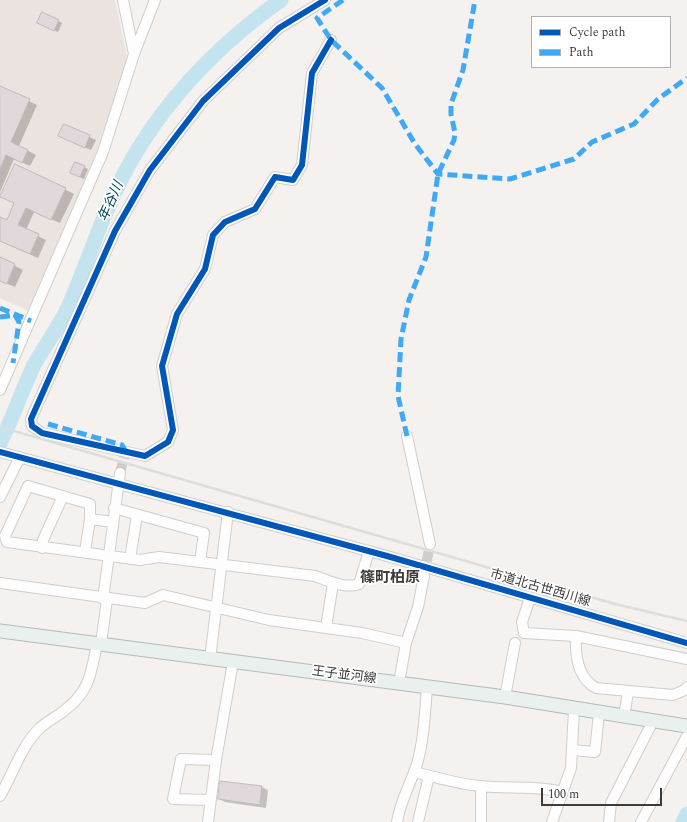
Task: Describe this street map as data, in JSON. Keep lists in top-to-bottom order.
{
  "streets": {
    "main road": ["王子並河線"],
    "street": ["市道北古世西川線"]
  },
  "districts": ["篠町柏原"],
  "water": ["年谷川"],
  "legend": ["Cycle path", "Path"],
  "scale_bar": "100 m"
}
